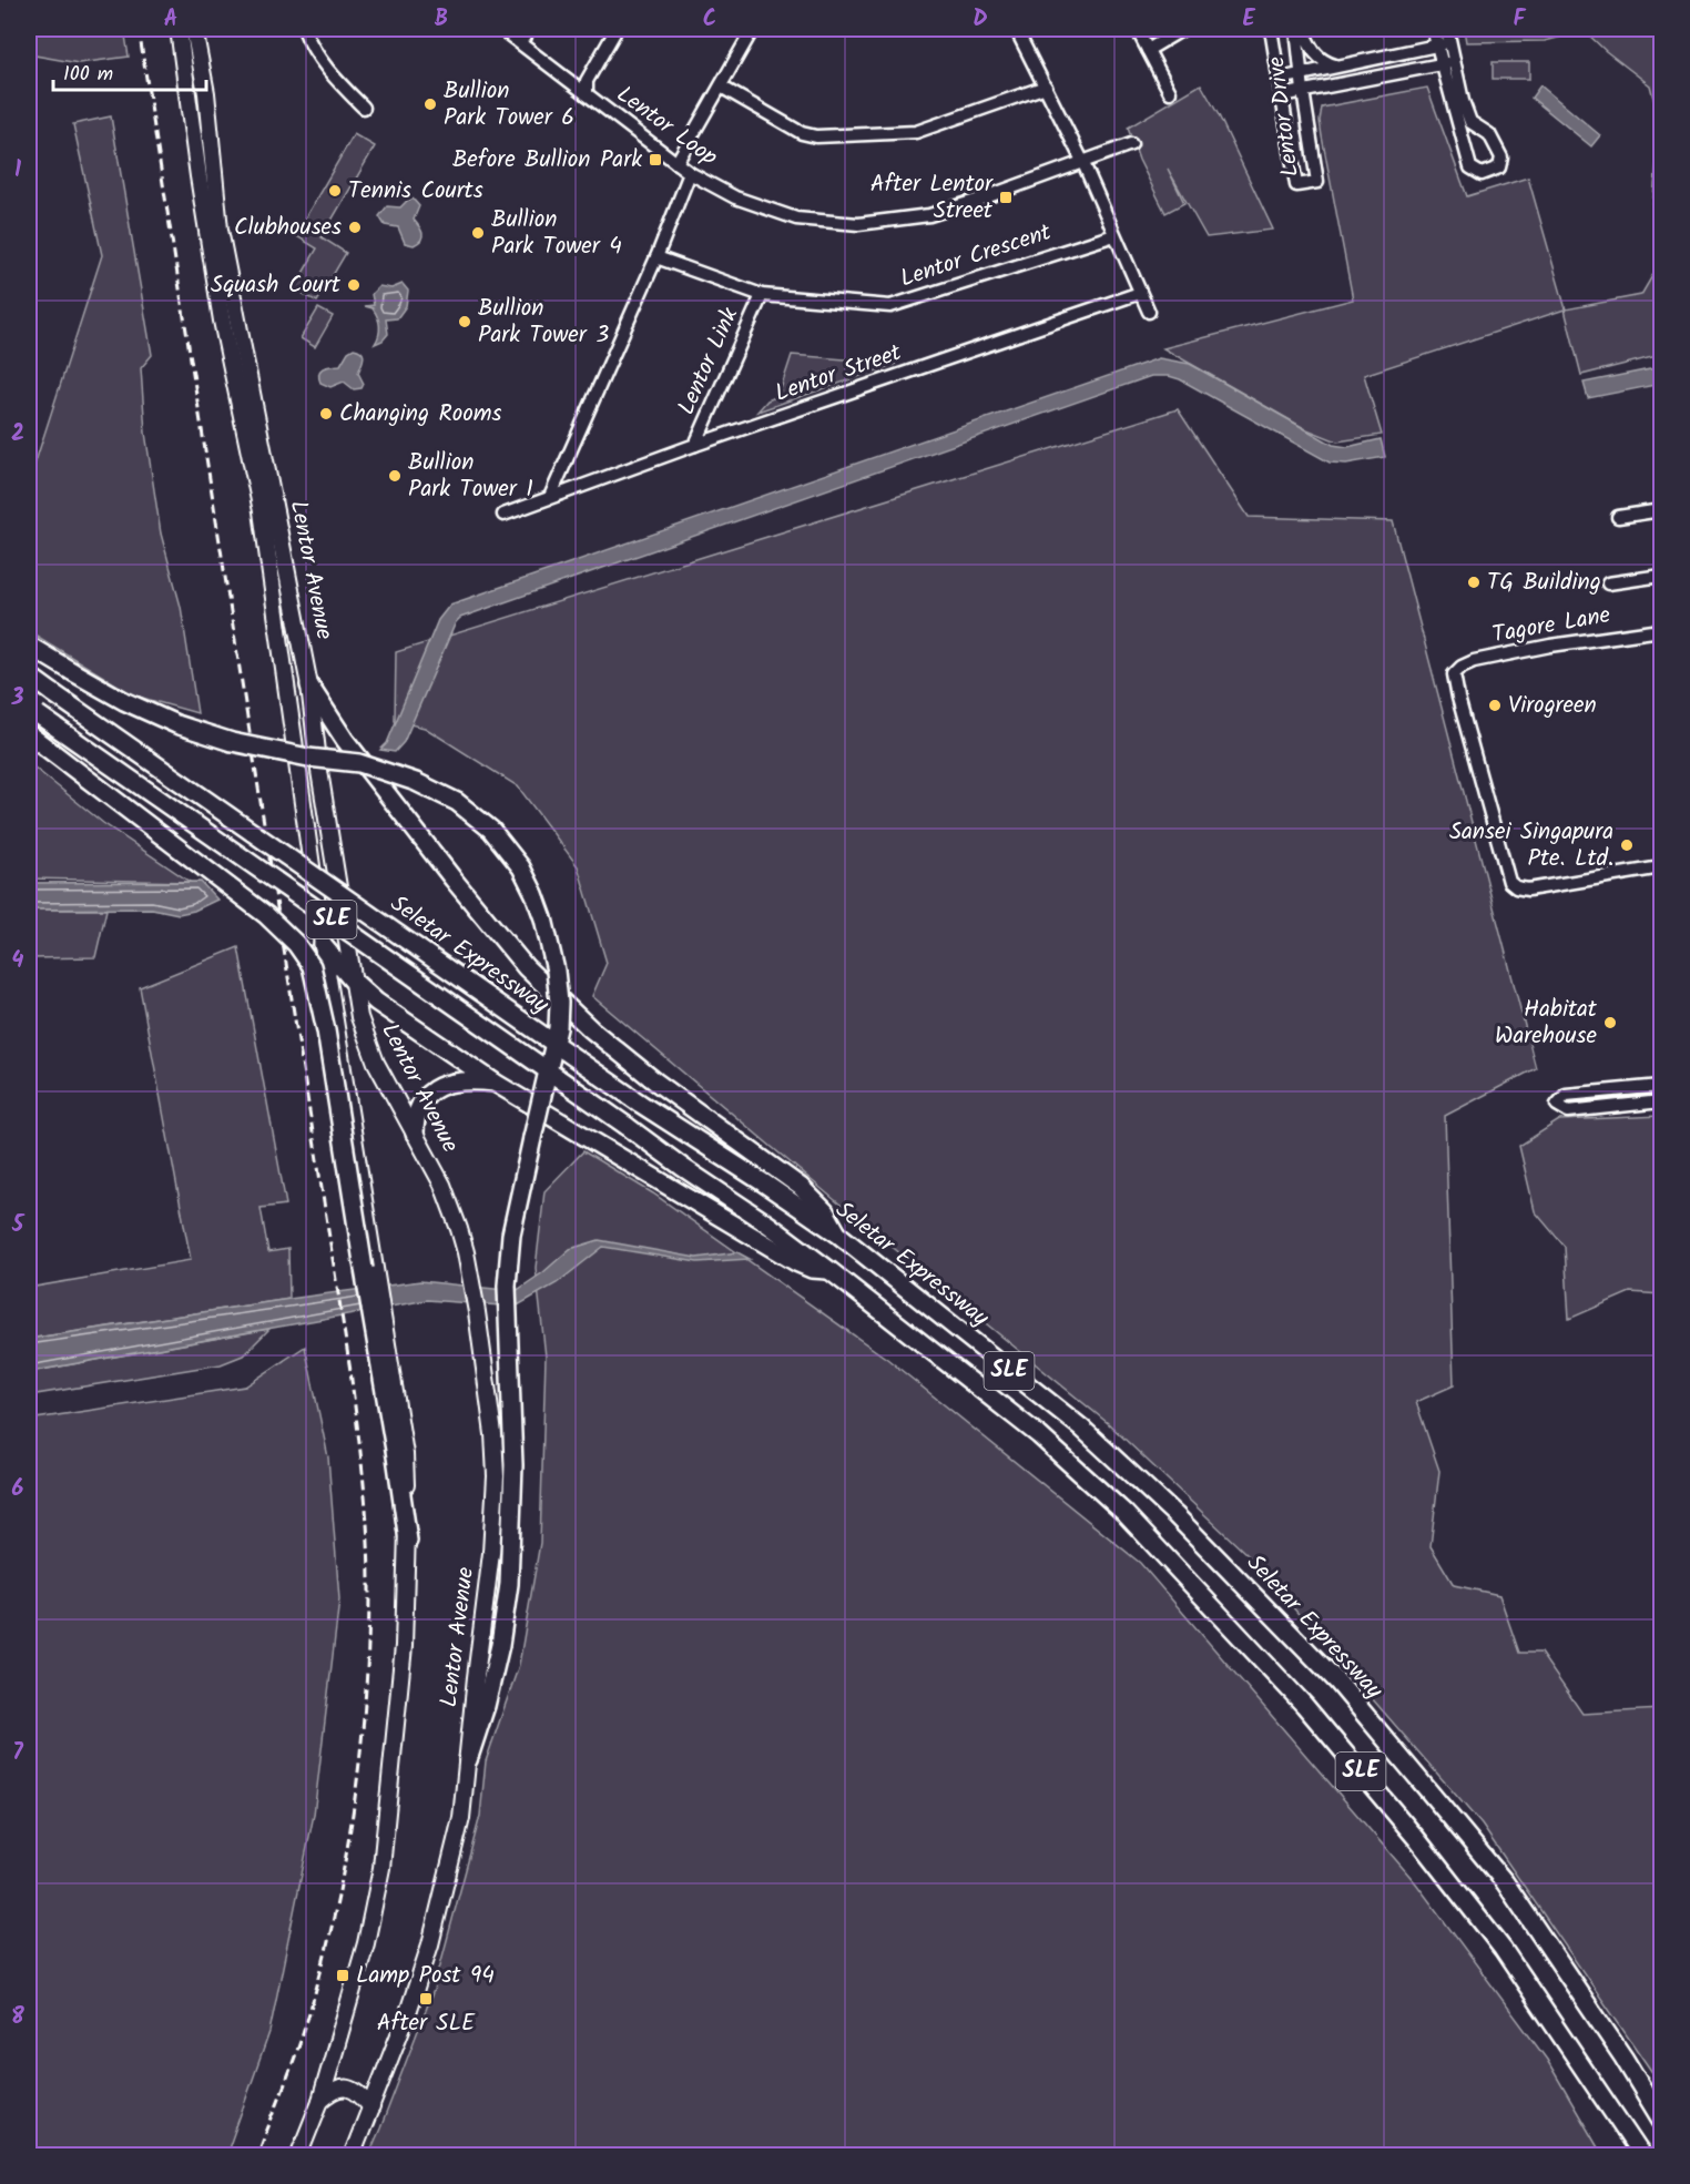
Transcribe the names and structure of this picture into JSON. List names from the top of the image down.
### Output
{
  "streets": {
    "highway": ["SLE", "Seletar Expressway"],
    "main road": ["Lentor Avenue"],
    "street": [
      "Lentor Drive",
      "Lentor Loop",
      "Lentor Crescent",
      "Lentor Link",
      "Lentor Street",
      "Tagore Lane"
    ]
  },
  "crossings": [
    ["Lentor Crescent", "Lentor Link"],
    ["Lentor Link", "Lentor Street"]
  ],
  "places": {
    "other": [
      "Bullion Park Tower 6",
      "Tennis Courts",
      "Clubhouses",
      "Bullion Park Tower 4",
      "Squash Court",
      "Bullion Park Tower 3",
      "Changing Rooms",
      "Bullion Park Tower 1",
      "TG Building",
      "Virogreen",
      "Sansei Singapura Pte. Ltd.",
      "Habitat Warehouse"
    ],
    "transit": [
      "Before Bullion Park",
      "After Lentor Street",
      "Lamp Post 94",
      "After SLE"
    ]
  },
  "scale_bar": "100 m",
  "grid": {
    "columns": [
      "A",
      "B",
      "C",
      "D",
      "E",
      "F"
    ],
    "rows": [
      "1",
      "2",
      "3",
      "4",
      "5",
      "6",
      "7",
      "8"
    ]
  }
}
